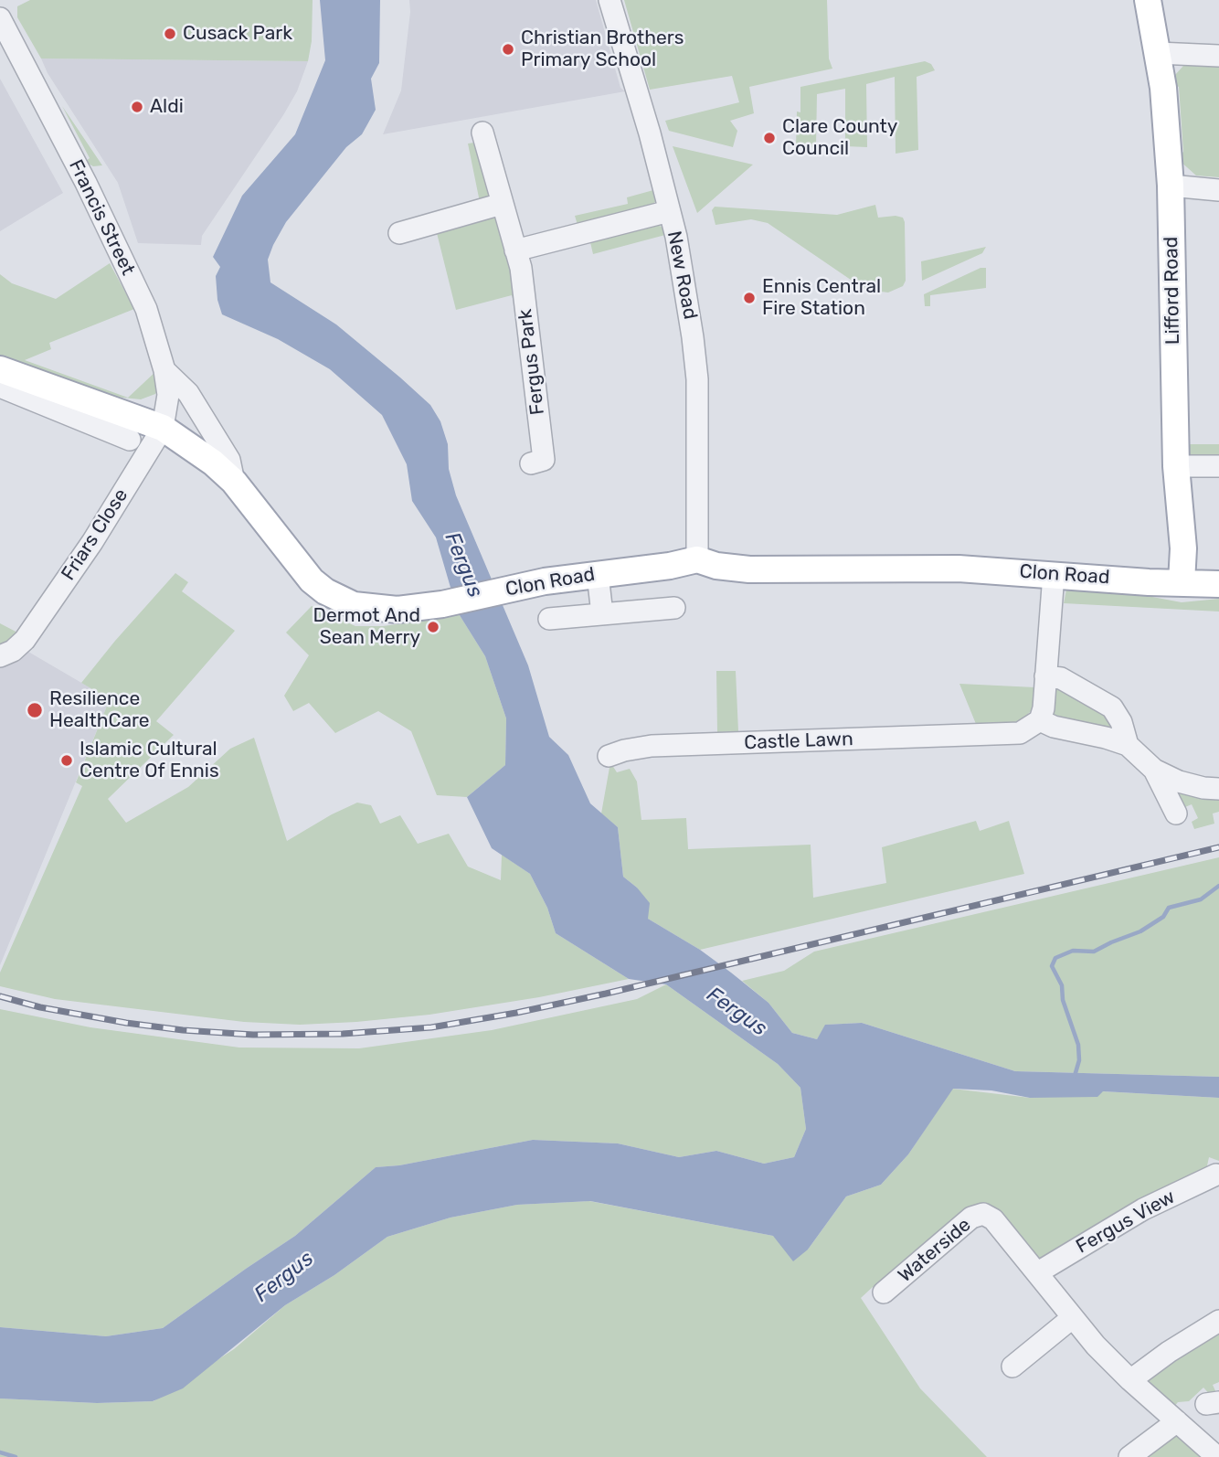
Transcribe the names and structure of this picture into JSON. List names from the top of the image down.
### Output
{
  "streets": {
    "main road": ["Lifford Road", "Clon Road"],
    "street": [
      "Francis Street",
      "New Road",
      "Fergus Park",
      "Friars Close",
      "Castle Lawn",
      "Fergus View",
      "Waterside"
    ]
  },
  "crossings": [
    ["Francis Street", "Friars Close"],
    ["Francis Street", "Clon Road"],
    ["New Road", "Clon Road"],
    ["Lifford Road", "Clon Road"],
    ["Friars Close", "Clon Road"],
    ["Fergus View", "Waterside"]
  ],
  "water": ["Fergus"],
  "places": [
    "Cusack Park",
    "Christian Brothers Primary School",
    "Aldi",
    "Clare County Council",
    "Ennis Central Fire Station",
    "Dermot And Sean Merry",
    "Resilience HealthCare",
    "Islamic Cultural Centre Of Ennis"
  ]
}
